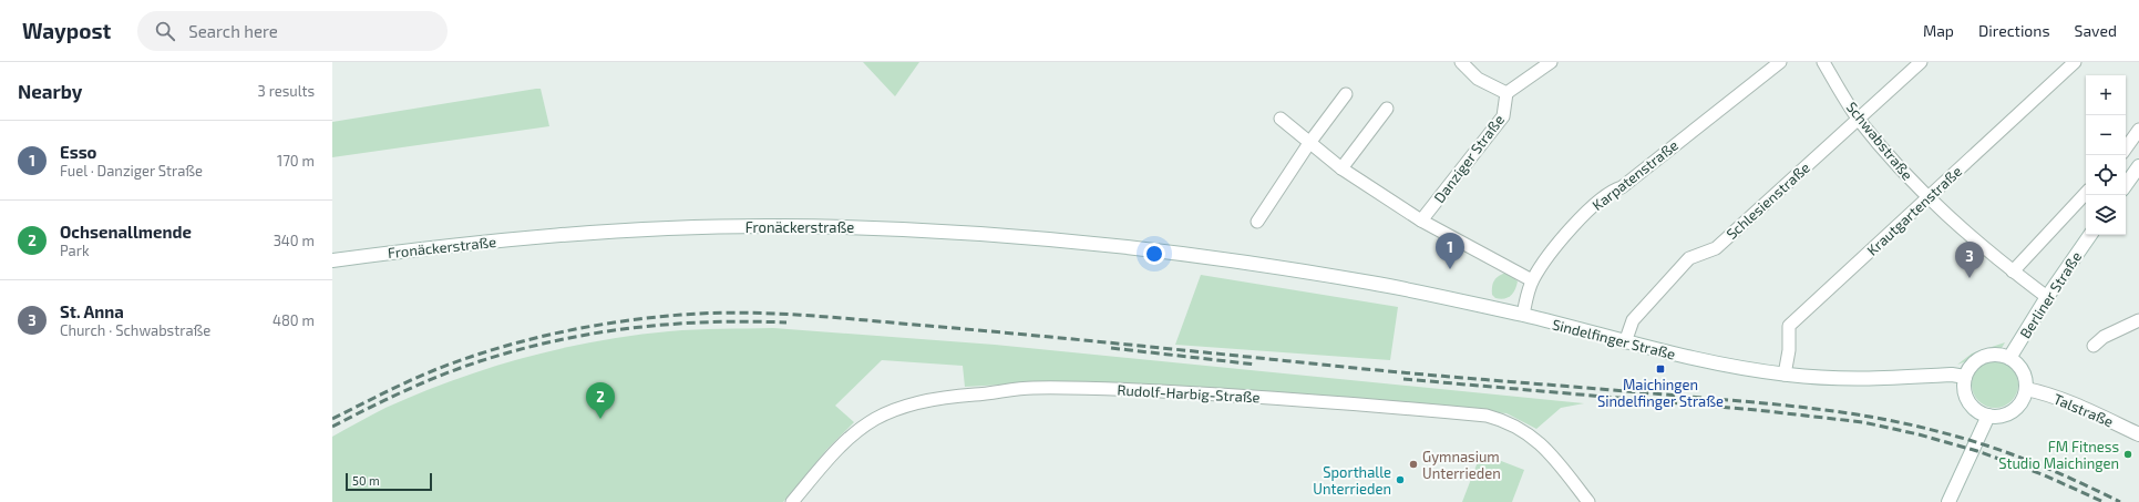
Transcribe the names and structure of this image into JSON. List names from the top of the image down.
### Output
{
  "streets": {
    "main road": [
      "Fronäckerstraße",
      "Berliner Straße",
      "Sindelfinger Straße",
      "Talstraße"
    ],
    "street": [
      "Schwabstraße",
      "Danziger Straße",
      "Karpatenstraße",
      "Schlesienstraße",
      "Krautgartenstraße",
      "Rudolf-Harbig-Straße"
    ]
  },
  "crossings": [
    ["Schwabstraße", "Schlesienstraße"],
    ["Schwabstraße", "Krautgartenstraße"],
    ["Schwabstraße", "Berliner Straße"],
    ["Karpatenstraße", "Sindelfinger Straße"],
    ["Schlesienstraße", "Sindelfinger Straße"],
    ["Krautgartenstraße", "Sindelfinger Straße"],
    ["Fronäckerstraße", "Sindelfinger Straße"],
    ["Berliner Straße", "Sindelfinger Straße"],
    ["Berliner Straße", "Talstraße"],
    ["Sindelfinger Straße", "Talstraße"]
  ],
  "places": {
    "transit": ["Maichingen Sindelfinger Straße"],
    "other": ["FM Fitness Studio Maichingen", "Gymnasium Unterrieden", "Sporthalle Unterrieden"]
  },
  "scale_bar": "50 m",
  "page": {
    "header": "Waypost",
    "search": "Search here",
    "nav": ["Map", "Directions", "Saved"],
    "heading": ["Nearby", "3 results"],
    "map_buttons": ["+", "−"],
    "list": [
      {
        "mark": "1",
        "name": "Esso",
        "note": "Fuel · Danziger Straße",
        "value": "170 m"
      },
      {
        "mark": "2",
        "name": "Ochsenallmende",
        "note": "Park",
        "value": "340 m"
      },
      {
        "mark": "3",
        "name": "St. Anna",
        "note": "Church · Schwabstraße",
        "value": "480 m"
      }
    ],
    "pins": ["1", "3", "2"],
    "scale": "50 m"
  }
}
